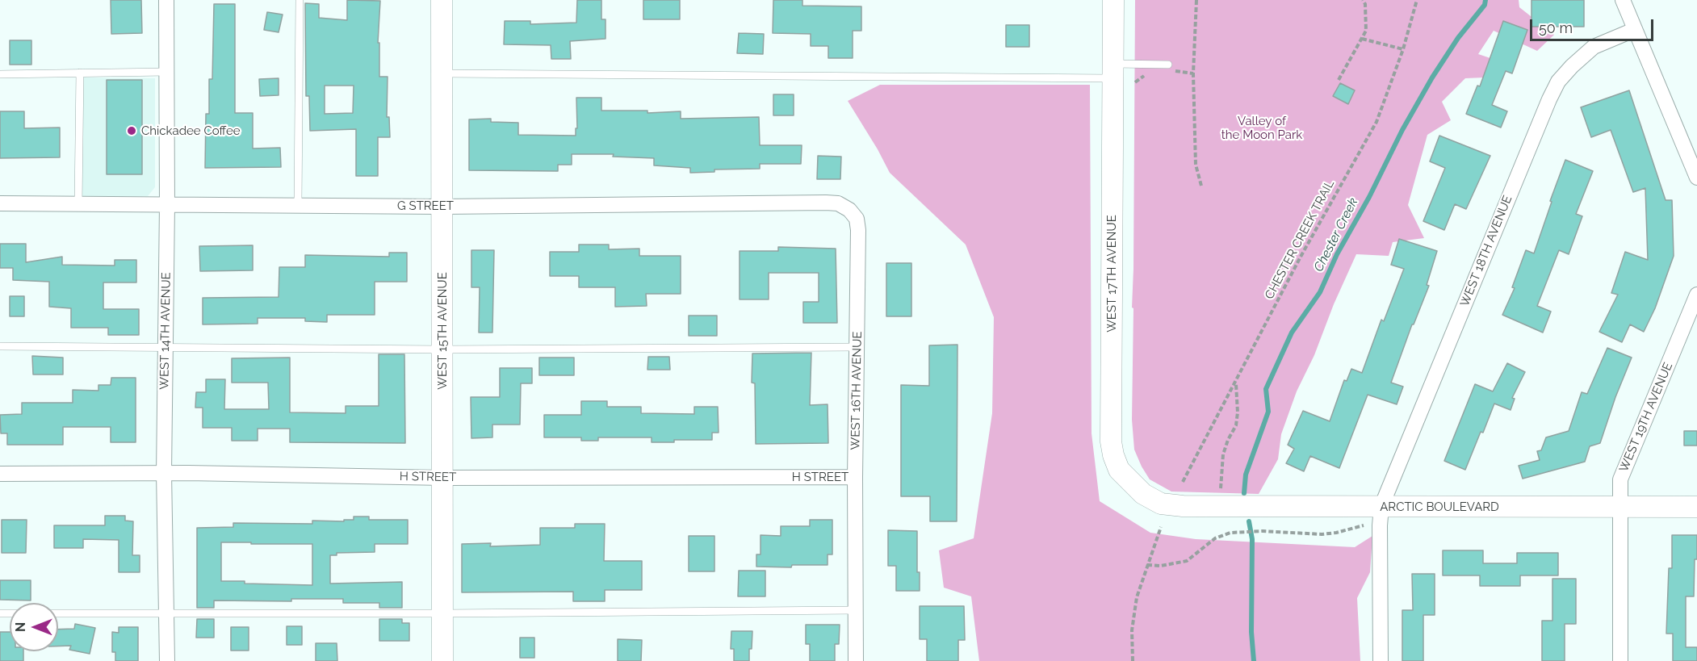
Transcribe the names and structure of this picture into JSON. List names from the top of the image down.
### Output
{
  "streets": {
    "main road": ["WEST 17TH AVENUE", "WEST 15TH AVENUE", "ARCTIC BOULEVARD"],
    "street": [
      "G STREET",
      "WEST 18TH AVENUE",
      "WEST 14TH AVENUE",
      "WEST 16TH AVENUE",
      "WEST 19TH AVENUE",
      "H STREET"
    ],
    "path": ["CHESTER CREEK TRAIL"]
  },
  "crossings": [
    ["G STREET", "WEST 14TH AVENUE"],
    ["G STREET", "WEST 15TH AVENUE"],
    ["G STREET", "WEST 16TH AVENUE"],
    ["WEST 18TH AVENUE", "ARCTIC BOULEVARD"],
    ["WEST 17TH AVENUE", "ARCTIC BOULEVARD"],
    ["WEST 14TH AVENUE", "H STREET"],
    ["WEST 15TH AVENUE", "H STREET"],
    ["WEST 16TH AVENUE", "H STREET"],
    ["WEST 19TH AVENUE", "ARCTIC BOULEVARD"]
  ],
  "water": ["Chester Creek"],
  "parks": ["Valley of the Moon Park"],
  "places": ["Chickadee Coffee"],
  "scale_bar": "50 m",
  "north": "left"
}
